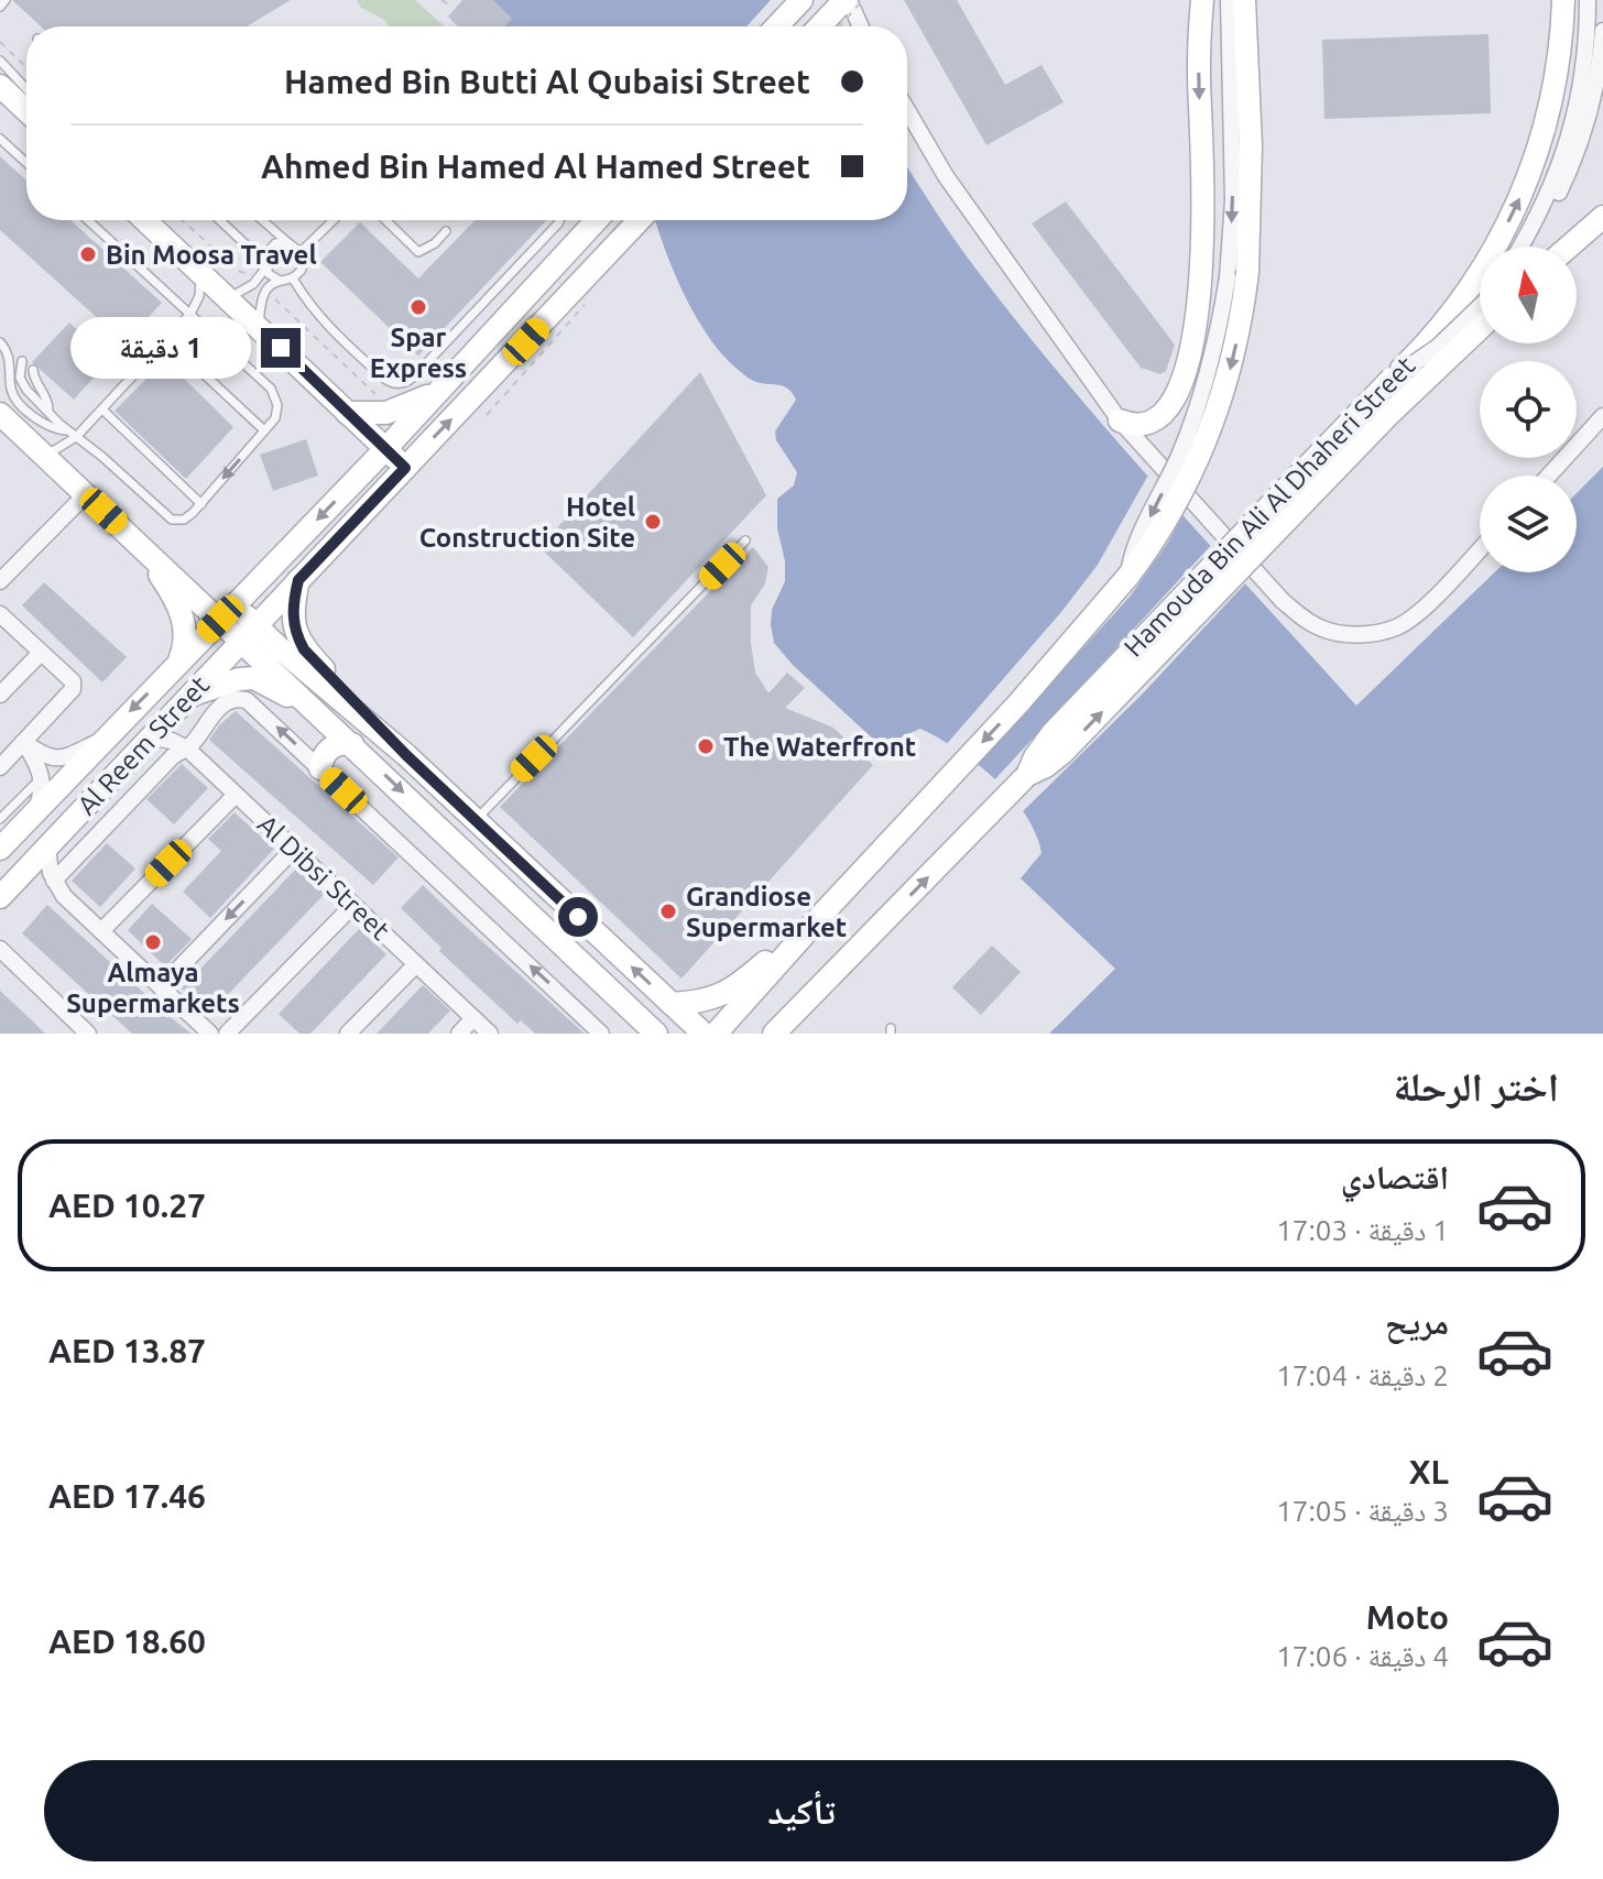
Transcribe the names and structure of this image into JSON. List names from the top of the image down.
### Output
{
  "streets": {
    "main road": ["Hamouda Bin Ali Al Dhaheri Street", "Al Reem Street"],
    "street": ["Al Dibsi Street"]
  },
  "crossings": [
    ["Al Reem Street", "Al Dibsi Street"]
  ],
  "places": [
    "Bin Moosa Travel",
    "Spar Express",
    "Hotel Construction Site",
    "The Waterfront",
    "Grandiose Supermarket",
    "Almaya Supermarkets"
  ],
  "north": "top",
  "page": {
    "banner": ["Hamed Bin Butti Al Qubaisi Street", "Ahmed Bin Hamed Al Hamed Street"],
    "bubble": "1 دقيقة",
    "heading": "اختر الرحلة",
    "list": [
      {
        "name": "اقتصادي",
        "note": "1 دقيقة · 17:03",
        "value": "AED 10.27"
      },
      {
        "name": "مريح",
        "note": "2 دقيقة · 17:04",
        "value": "AED 13.87"
      },
      {
        "name": "XL",
        "note": "3 دقيقة · 17:05",
        "value": "AED 17.46"
      },
      {
        "name": "Moto",
        "note": "4 دقيقة · 17:06",
        "value": "AED 18.60"
      }
    ],
    "buttons": "تأكيد"
  }
}
